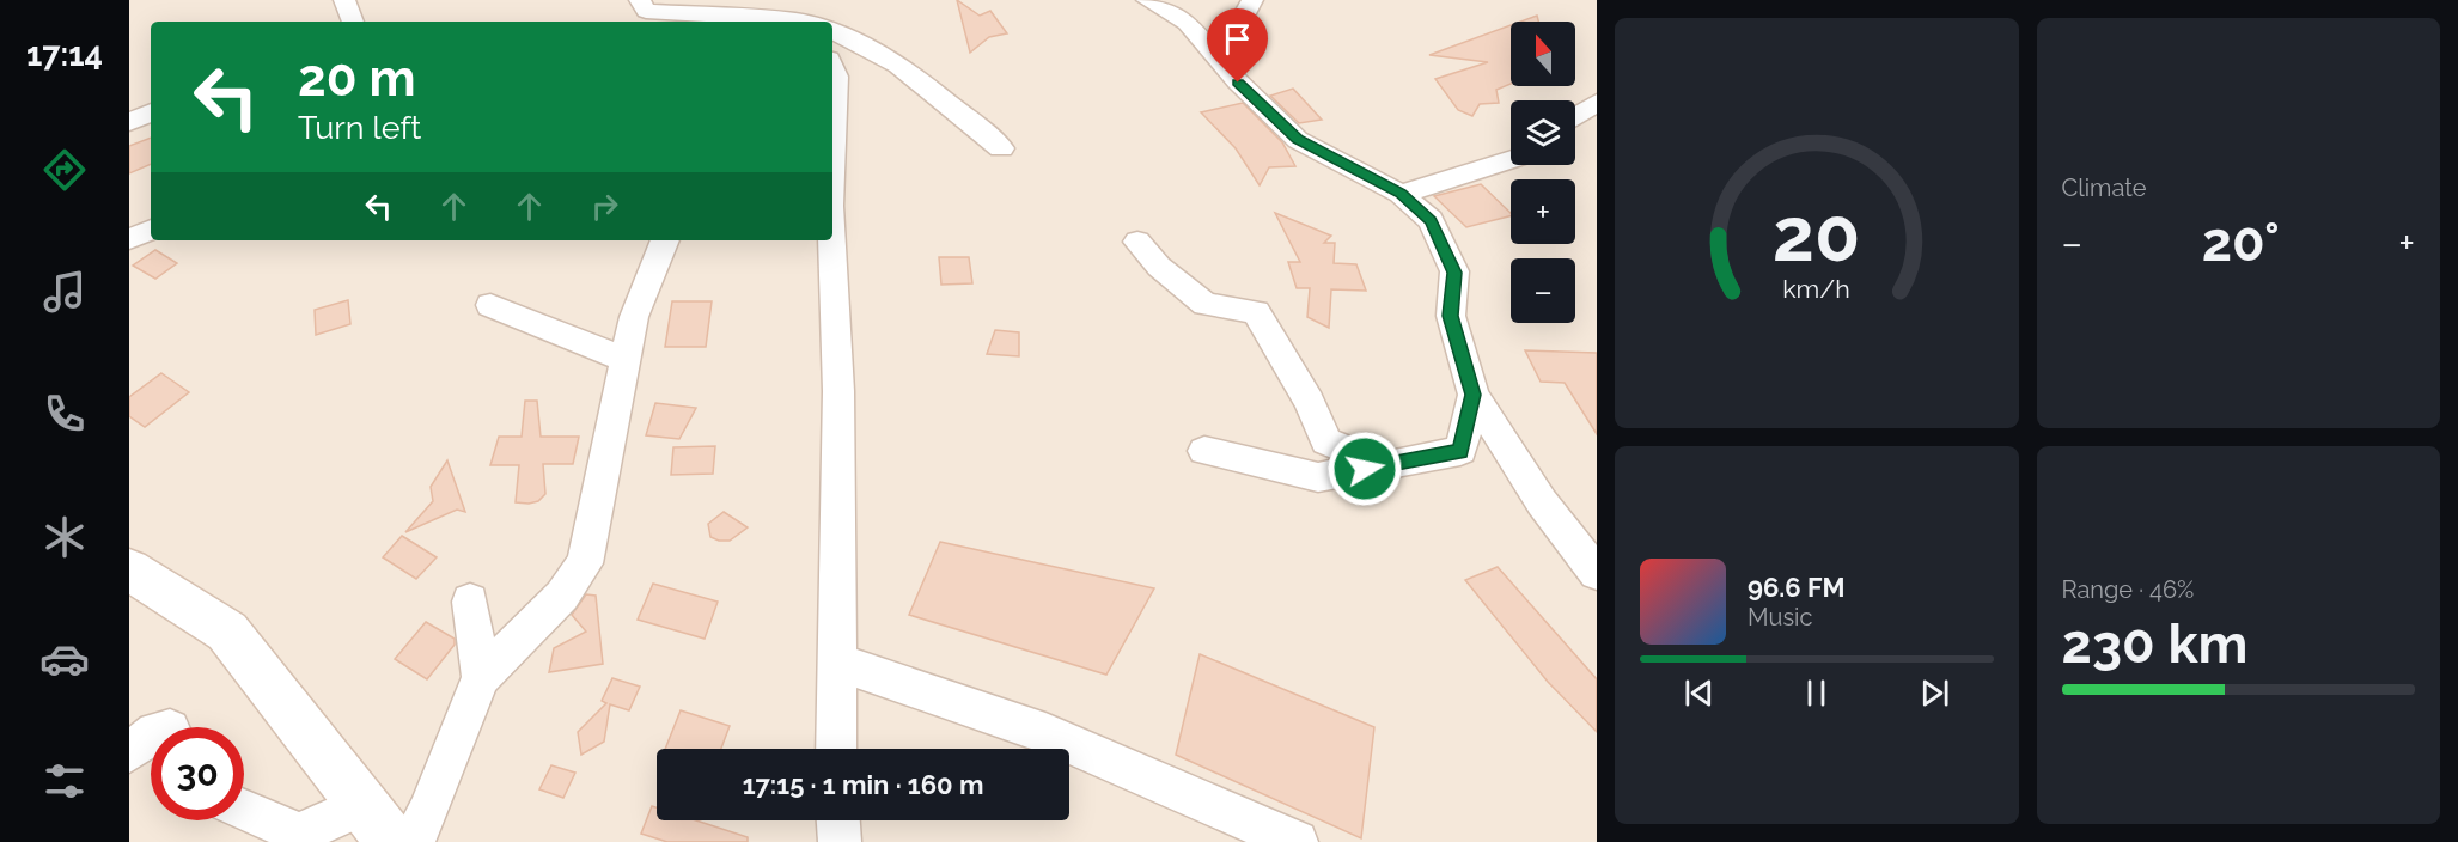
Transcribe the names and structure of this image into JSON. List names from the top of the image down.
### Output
{
  "north": "top",
  "page": {
    "tabs": "17:14",
    "tile": [
      "Climate",
      ["Range · 46%", "230 km"]
    ],
    "map_buttons": ["+", "−"],
    "turn": ["20 m", "Turn left"],
    "heat": ["−", "20°", "+"],
    "song": ["96.6 FM", "Music"],
    "limit": "30",
    "trip": "17:15 · 1 min · 160 m",
    "gauge": ["20", "km/h"]
  }
}
